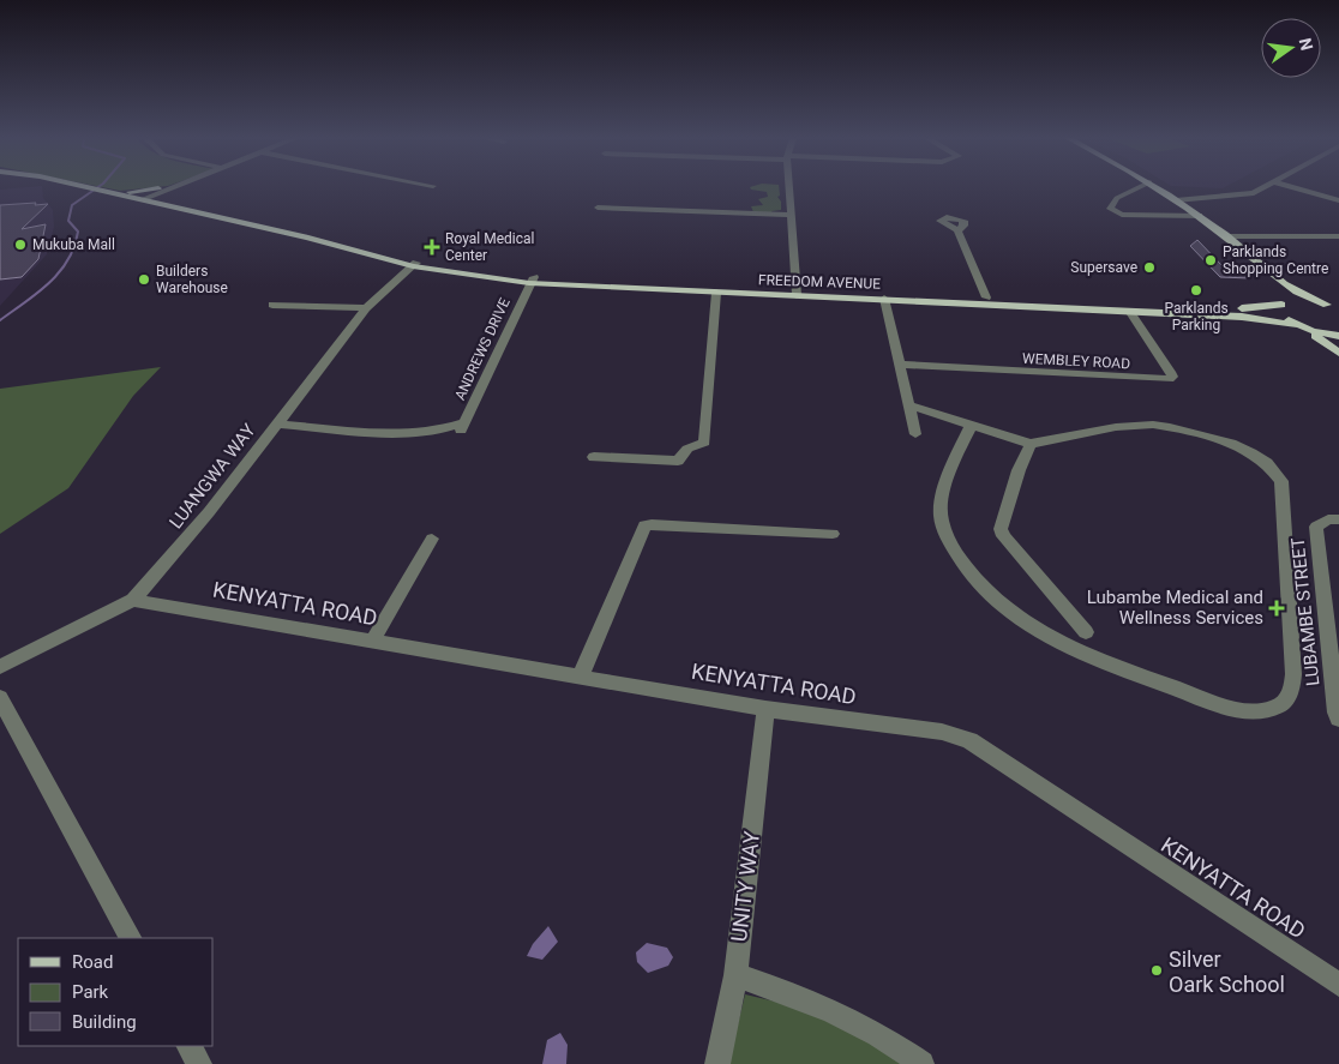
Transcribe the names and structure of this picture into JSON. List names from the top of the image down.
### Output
{
  "streets": {
    "main road": ["FREEDOM AVENUE"],
    "street": [
      "ANDREWS DRIVE",
      "WEMBLEY ROAD",
      "LUANGWA WAY",
      "KENYATTA ROAD",
      "LUBAMBE STREET",
      "UNITY WAY"
    ]
  },
  "crossings": [
    ["FREEDOM AVENUE", "ANDREWS DRIVE"],
    ["FREEDOM AVENUE", "WEMBLEY ROAD"],
    ["FREEDOM AVENUE", "LUANGWA WAY"],
    ["ANDREWS DRIVE", "LUANGWA WAY"],
    ["LUANGWA WAY", "KENYATTA ROAD"],
    ["KENYATTA ROAD", "UNITY WAY"]
  ],
  "places": {
    "other": [
      "Mukuba Mall",
      "Parklands Shopping Centre",
      "Supersave",
      "Builders Warehouse",
      "Parklands Parking",
      "Silver Oark School"
    ],
    "health": ["Royal Medical Center", "Lubambe Medical and Wellness Services"]
  },
  "legend": ["Road", "Park", "Building"],
  "north": "right"
}
